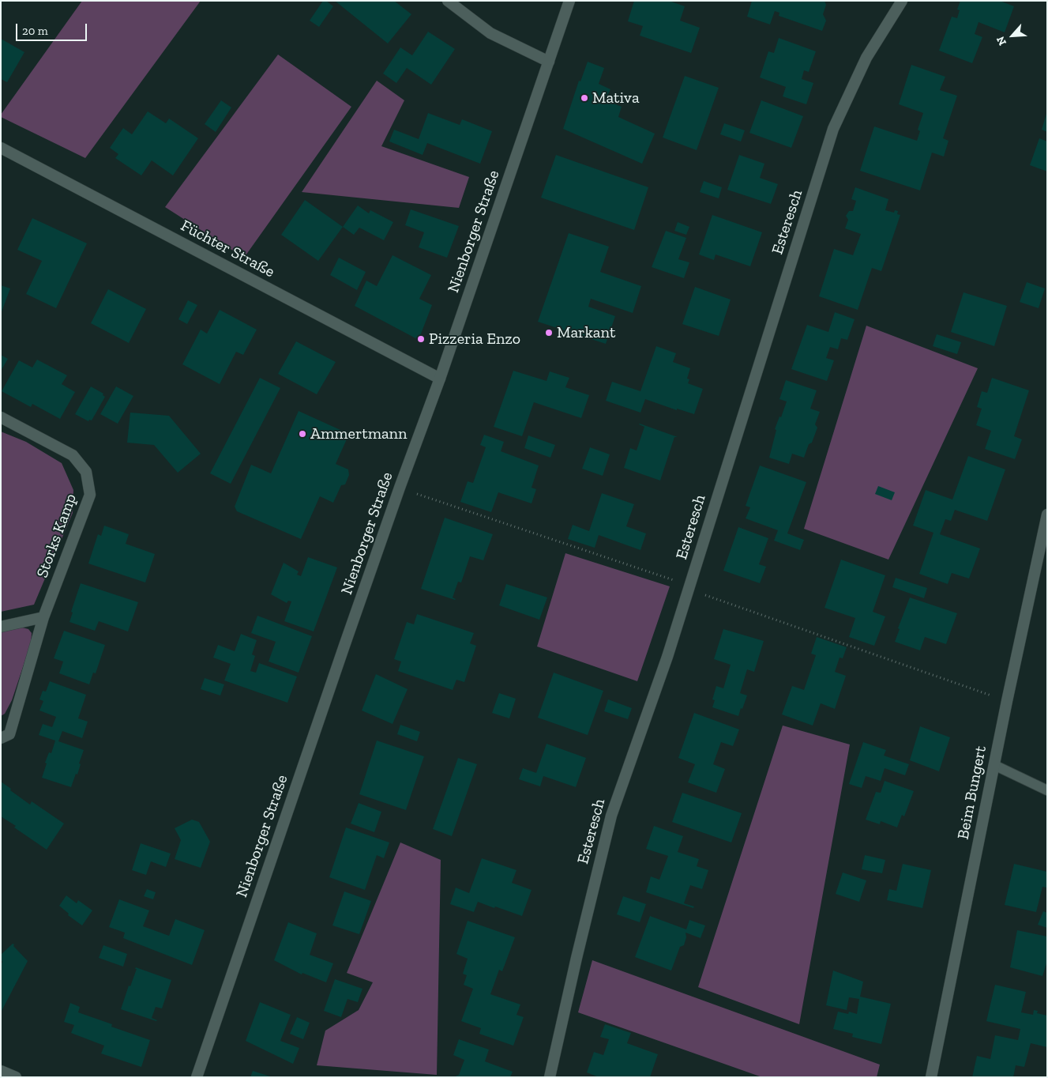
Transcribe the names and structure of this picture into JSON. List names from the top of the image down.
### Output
{
  "streets": {
    "street": [
      "Esteresch",
      "Nienborger Straße",
      "Füchter Straße",
      "Storks Kamp",
      "Beim Bungert"
    ]
  },
  "crossings": [
    ["Nienborger Straße", "Füchter Straße"]
  ],
  "places": [
    "Mativa",
    "Markant",
    "Pizzeria Enzo",
    "Ammertmann"
  ],
  "scale_bar": "20 m",
  "north": "bottom left"
}
